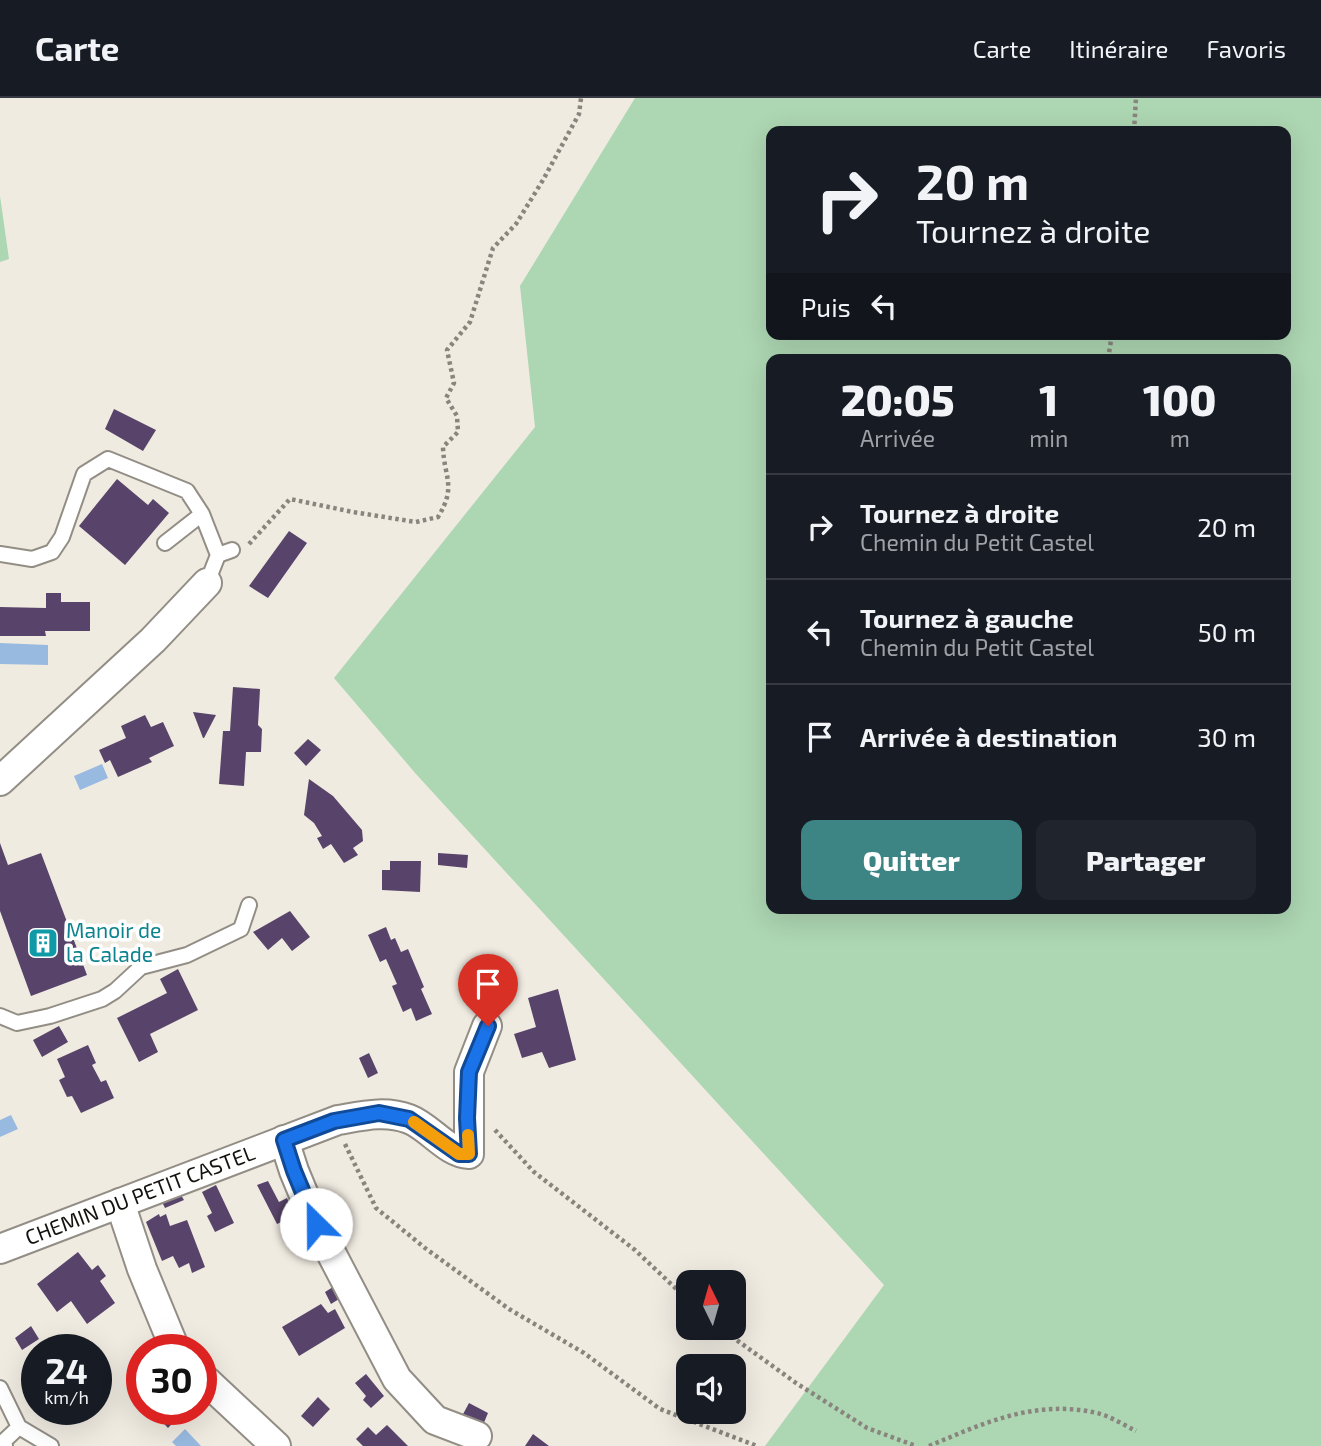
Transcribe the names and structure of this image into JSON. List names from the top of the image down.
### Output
{
  "streets": {
    "street": ["CHEMIN DU PETIT CASTEL"]
  },
  "places": {
    "building": ["Manoir de la Calade"]
  },
  "north": "top",
  "page": {
    "header": "Carte",
    "nav": ["Carte", "Itinéraire", "Favoris"],
    "turn": ["20 m", "Tournez à droite"],
    "then": "Puis",
    "eta": [
      "20:05",
      "Arrivée",
      "1",
      "min",
      "100",
      "m"
    ],
    "list": [
      {
        "name": "Tournez à droite",
        "note": "Chemin du Petit Castel",
        "value": "20 m"
      },
      {
        "name": "Tournez à gauche",
        "note": "Chemin du Petit Castel",
        "value": "50 m"
      },
      {
        "name": "Arrivée à destination",
        "value": "30 m"
      }
    ],
    "buttons": ["Quitter", "Partager"],
    "speed": "24 km/h",
    "limit": "30"
  }
}
